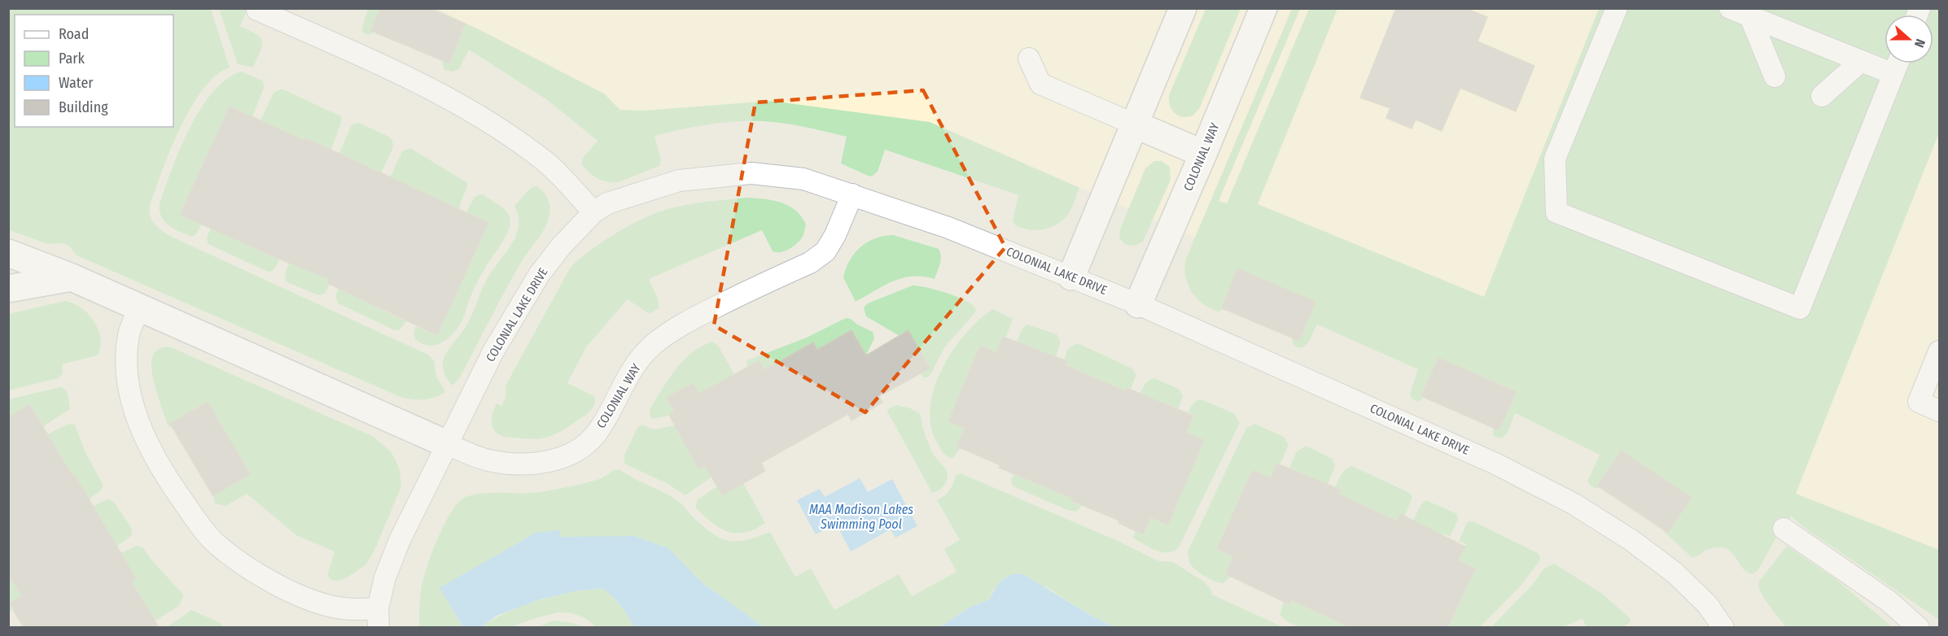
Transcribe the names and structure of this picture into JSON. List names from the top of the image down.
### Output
{
  "streets": {
    "street": ["COLONIAL WAY"],
    "lane": ["COLONIAL LAKE DRIVE"]
  },
  "crossings": [
    ["COLONIAL WAY", "COLONIAL LAKE DRIVE"]
  ],
  "water": ["MAA Madison Lakes Swimming Pool"],
  "legend": [
    "Road",
    "Park",
    "Water",
    "Building"
  ],
  "north": "right"
}
